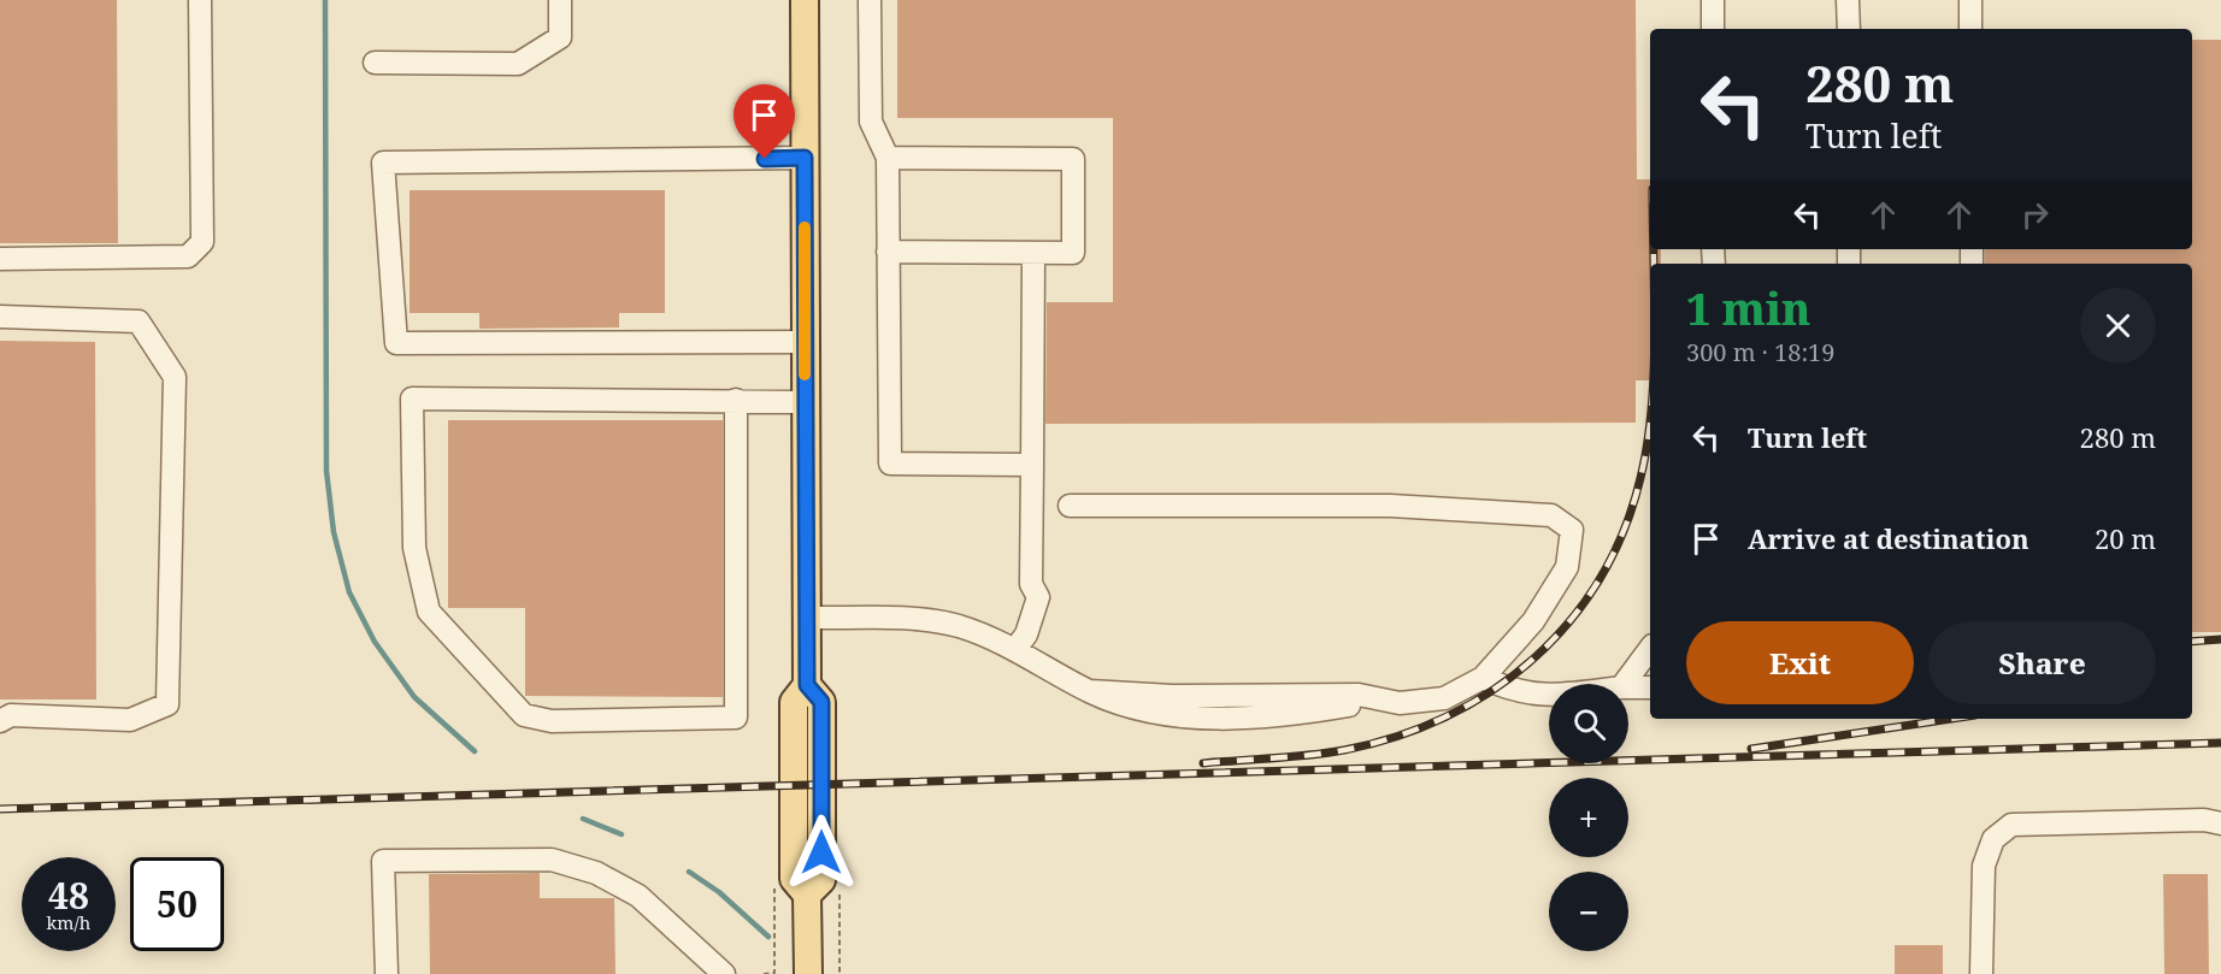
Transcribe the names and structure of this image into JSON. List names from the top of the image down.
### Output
{
  "page": {
    "turn": ["280 m", "Turn left"],
    "heading": ["1 min", "300 m · 18:19"],
    "list": [
      {
        "name": "Turn left",
        "value": "280 m"
      },
      {
        "name": "Arrive at destination",
        "value": "20 m"
      }
    ],
    "buttons": ["Exit", "Share"],
    "map_buttons": ["+", "−"],
    "speed": "48 km/h",
    "limit": "50"
  }
}
